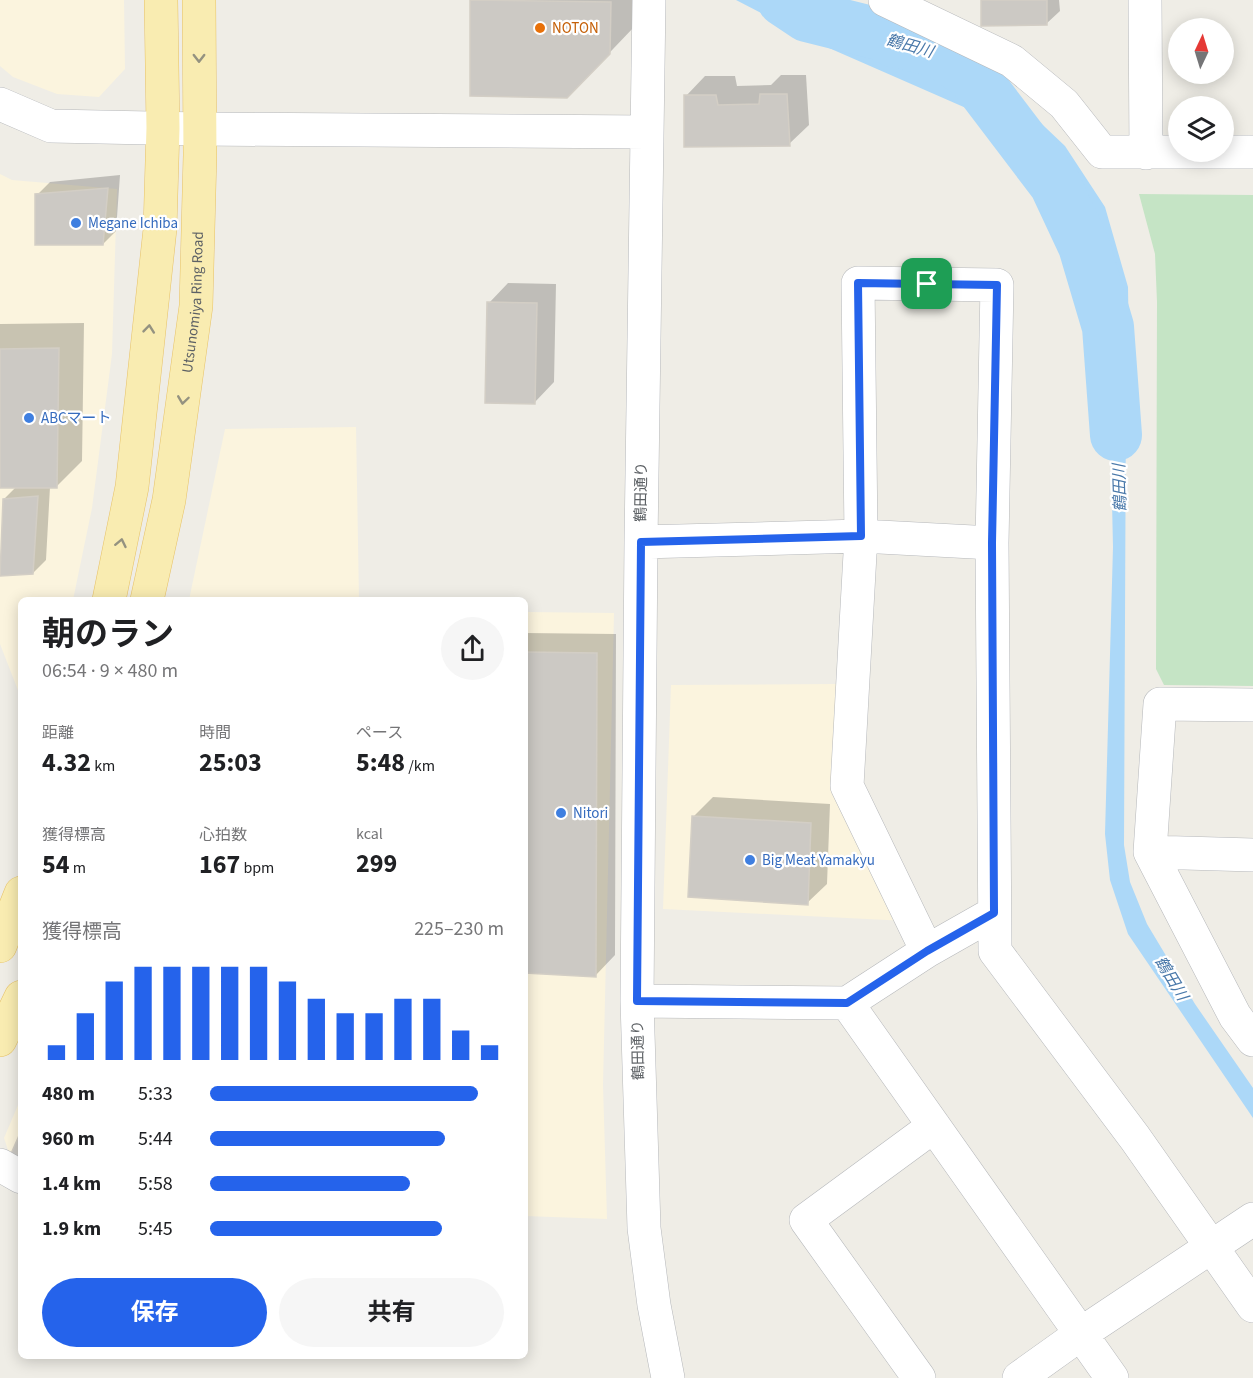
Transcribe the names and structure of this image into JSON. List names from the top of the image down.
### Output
{
  "streets": {
    "main road": ["Utsunomiya Ring Road"],
    "street": ["鶴田通り"]
  },
  "water": ["鶴田川"],
  "places": [
    "NOTON",
    "Megane Ichiba",
    "ABCマート",
    "Nitori",
    "Big Meat Yamakyu"
  ],
  "north": "top",
  "page": {
    "heading": ["朝のラン", "06:54 · 9 × 480 m"],
    "stats": [
      ["距離", "4.32 km"],
      ["時間", "25:03"],
      ["ペース", "5:48 /km"],
      ["獲得標高", "54 m"],
      ["心拍数", "167 bpm"],
      ["kcal", "299"]
    ],
    "chart": ["獲得標高", "225–230 m"],
    "list": [
      {
        "name": "480 m",
        "note": "5:33"
      },
      {
        "name": "960 m",
        "note": "5:44"
      },
      {
        "name": "1.4 km",
        "note": "5:58"
      },
      {
        "name": "1.9 km",
        "note": "5:45"
      }
    ],
    "buttons": ["保存", "共有"]
  }
}
